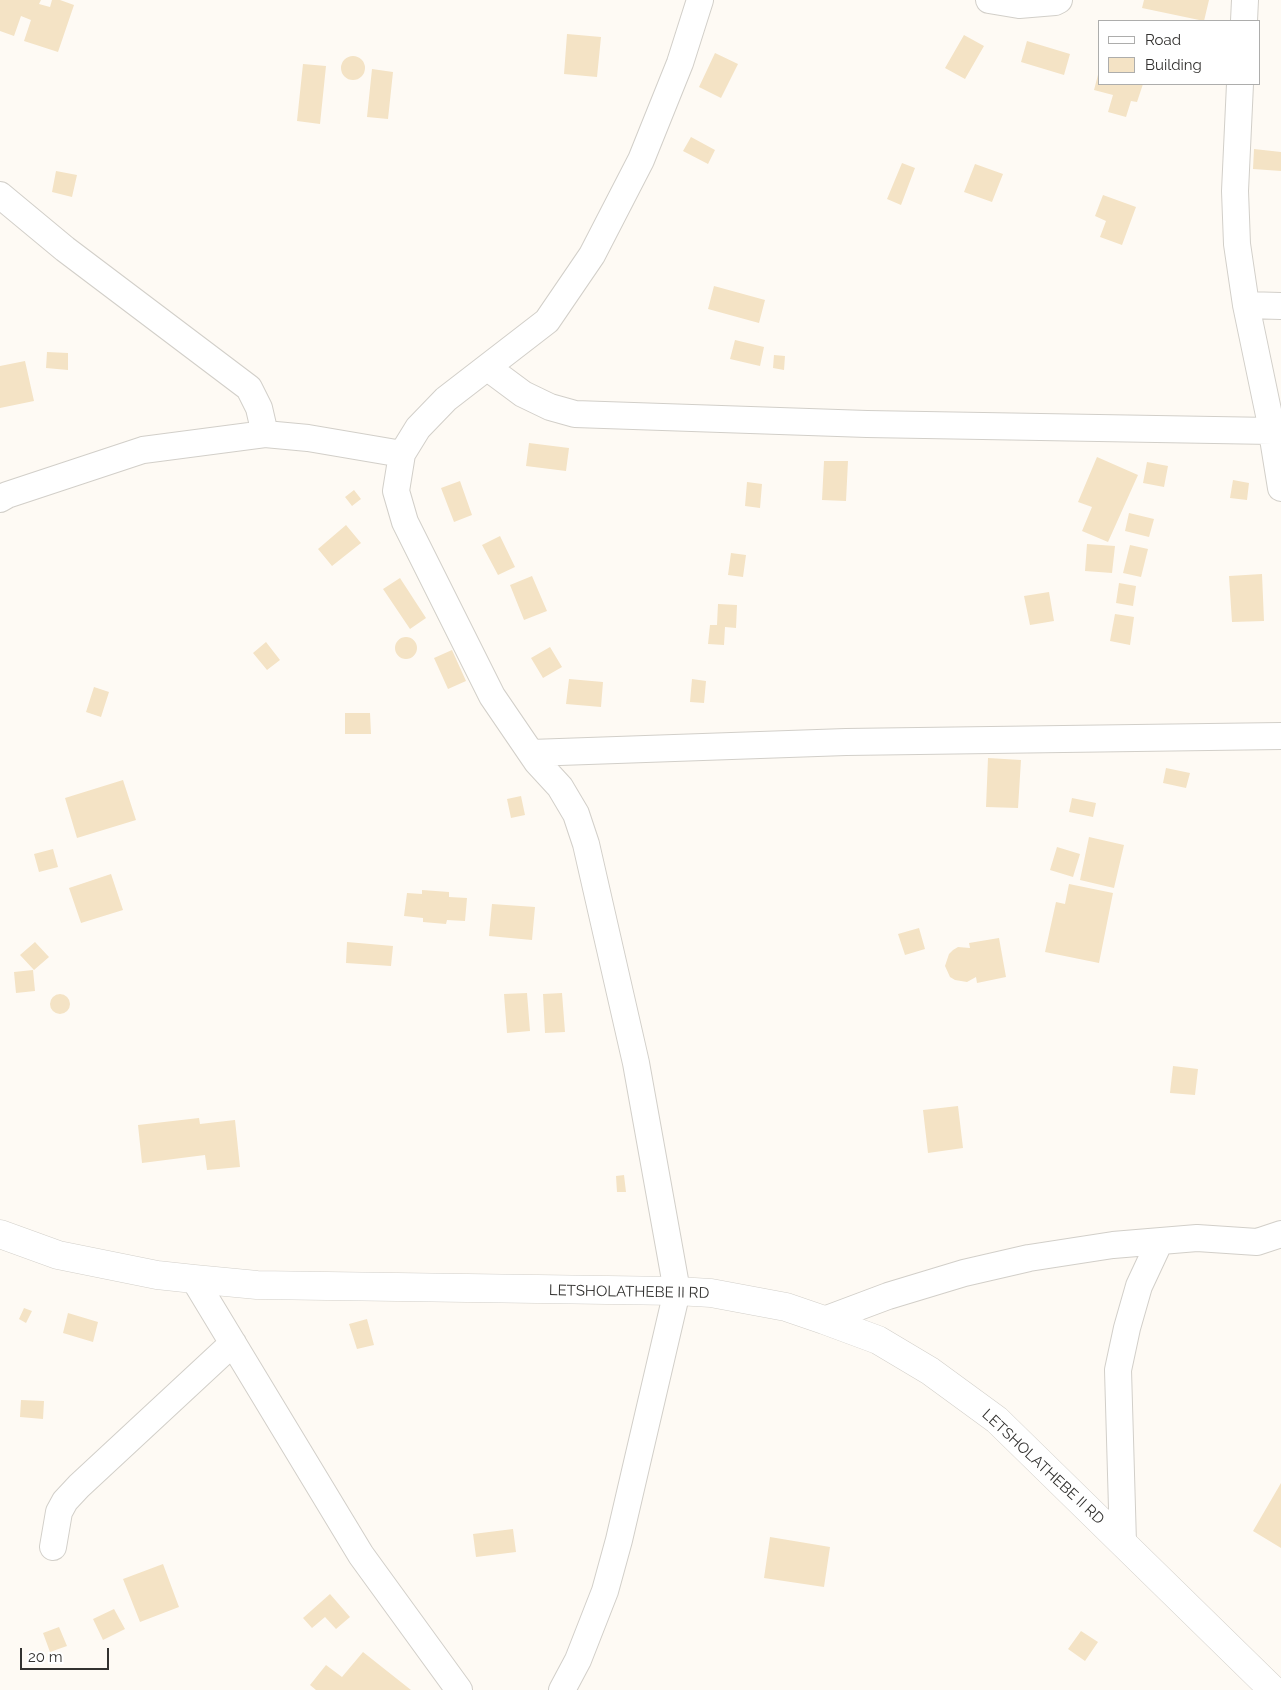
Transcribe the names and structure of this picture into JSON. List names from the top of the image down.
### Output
{
  "streets": {
    "street": ["LETSHOLATHEBE II RD"]
  },
  "legend": ["Road", "Building"],
  "scale_bar": "20 m"
}
